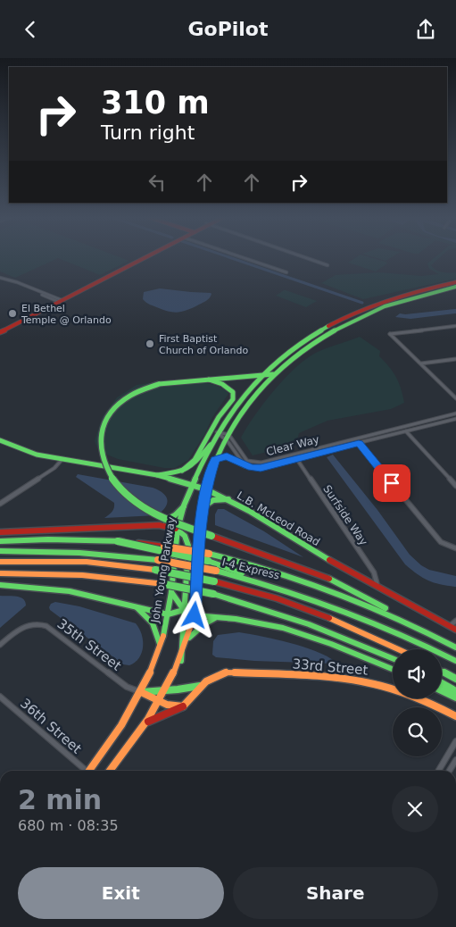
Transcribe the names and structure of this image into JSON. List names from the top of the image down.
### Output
{
  "streets": {
    "main road": [
      "L.B. McLeod Road",
      "I-4 Express",
      "John Young Parkway",
      "33rd Street"
    ],
    "street": [
      "Clear Way",
      "Surfside Way",
      "35th Street",
      "36th Street"
    ]
  },
  "crossings": [
    ["Clear Way", "Surfside Way"],
    ["Clear Way", "John Young Parkway"],
    ["Surfside Way", "L.B. McLeod Road"],
    ["L.B. McLeod Road", "John Young Parkway"],
    ["John Young Parkway", "35th Street"],
    ["John Young Parkway", "33rd Street"],
    ["35th Street", "33rd Street"]
  ],
  "places": ["El Bethel Temple @ Orlando", "First Baptist Church of Orlando"],
  "page": {
    "header": "GoPilot",
    "turn": ["310 m", "Turn right"],
    "heading": ["2 min", "680 m · 08:35"],
    "buttons": ["Exit", "Share"]
  }
}
